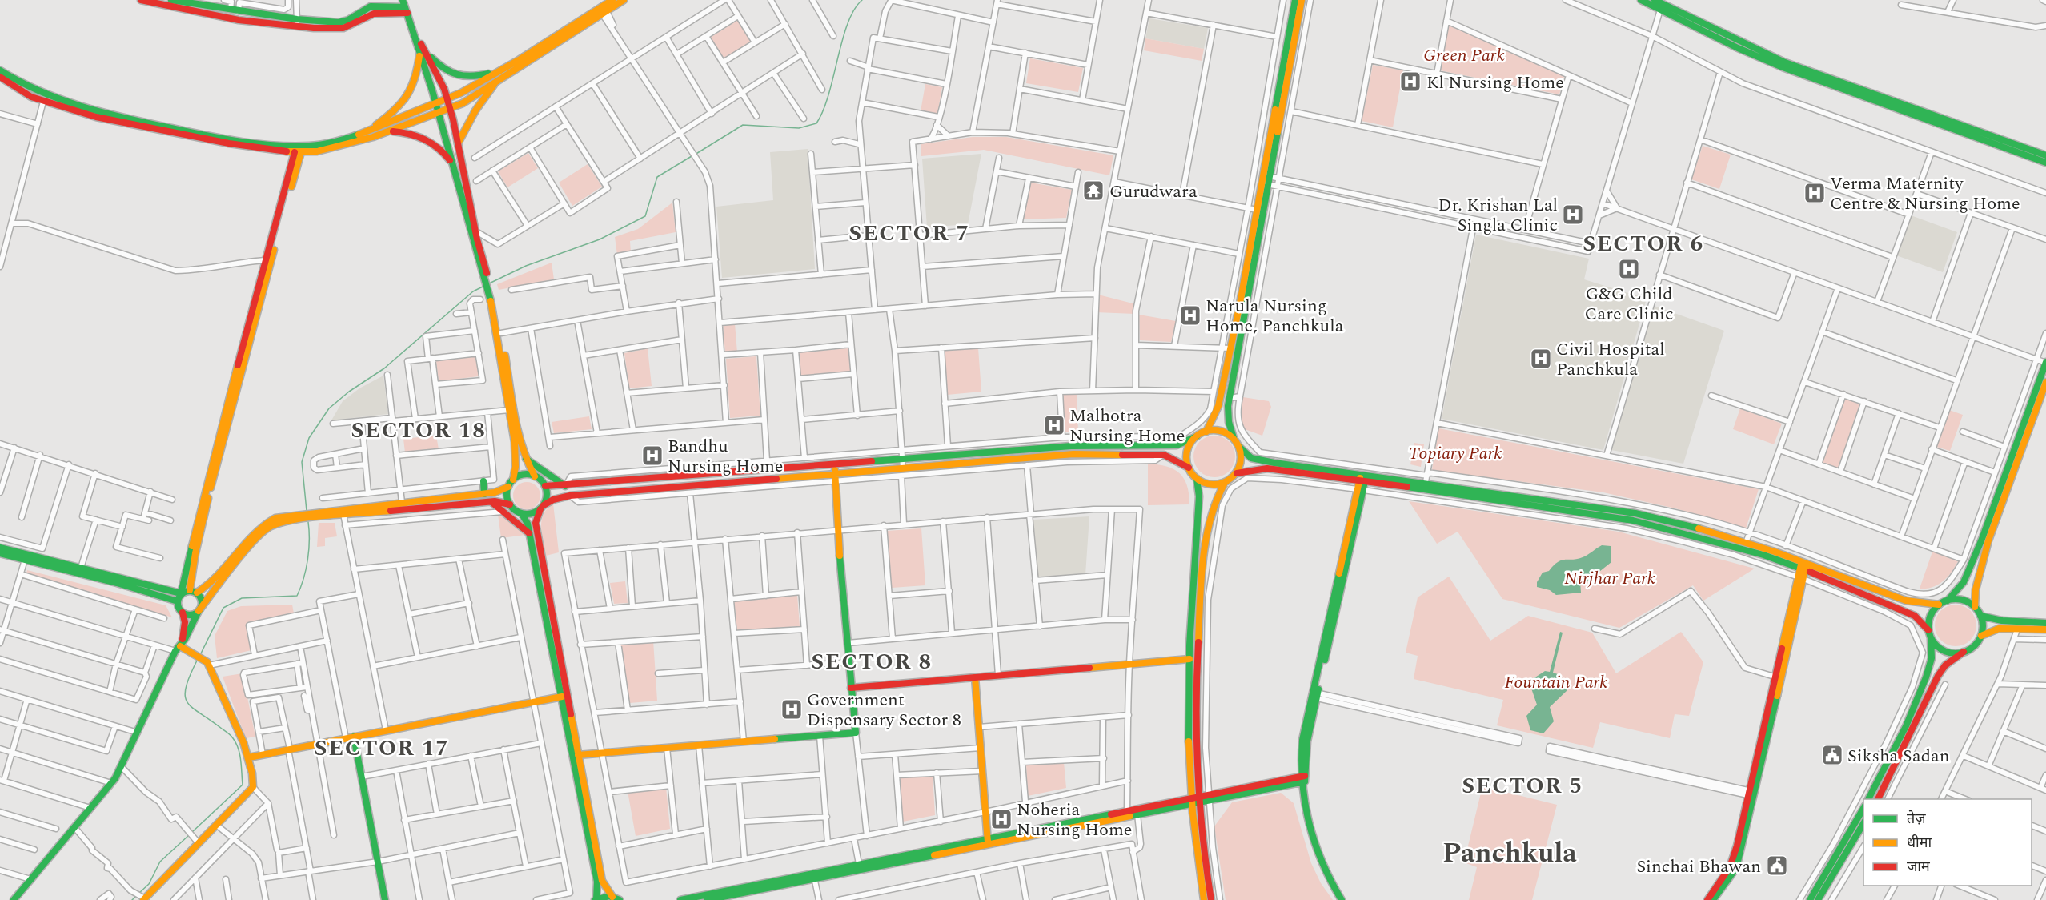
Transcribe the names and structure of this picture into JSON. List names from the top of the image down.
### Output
{
  "districts": [
    "SECTOR 7",
    "SECTOR 6",
    "SECTOR 18",
    "SECTOR 8",
    "SECTOR 17",
    "SECTOR 5",
    "Panchkula"
  ],
  "parks": [
    "Green Park",
    "Topiary Park",
    "Nirjhar Park",
    "Fountain Park"
  ],
  "places": {
    "hospital": [
      "Kl Nursing Home",
      "Verma Maternity Centre & Nursing Home",
      "Dr. Krishan Lal Singla Clinic",
      "G&G Child Care Clinic",
      "Narula Nursing Home, Panchkula",
      "Civil Hospital Panchkula",
      "Malhotra Nursing Home",
      "Bandhu Nursing Home",
      "Government Dispensary Sector 8",
      "Noheria Nursing Home"
    ],
    "temple": ["Gurudwara"],
    "public building": ["Siksha Sadan", "Sinchai Bhawan"]
  },
  "legend": ["तेज़", "धीमा", "जाम"]
}
